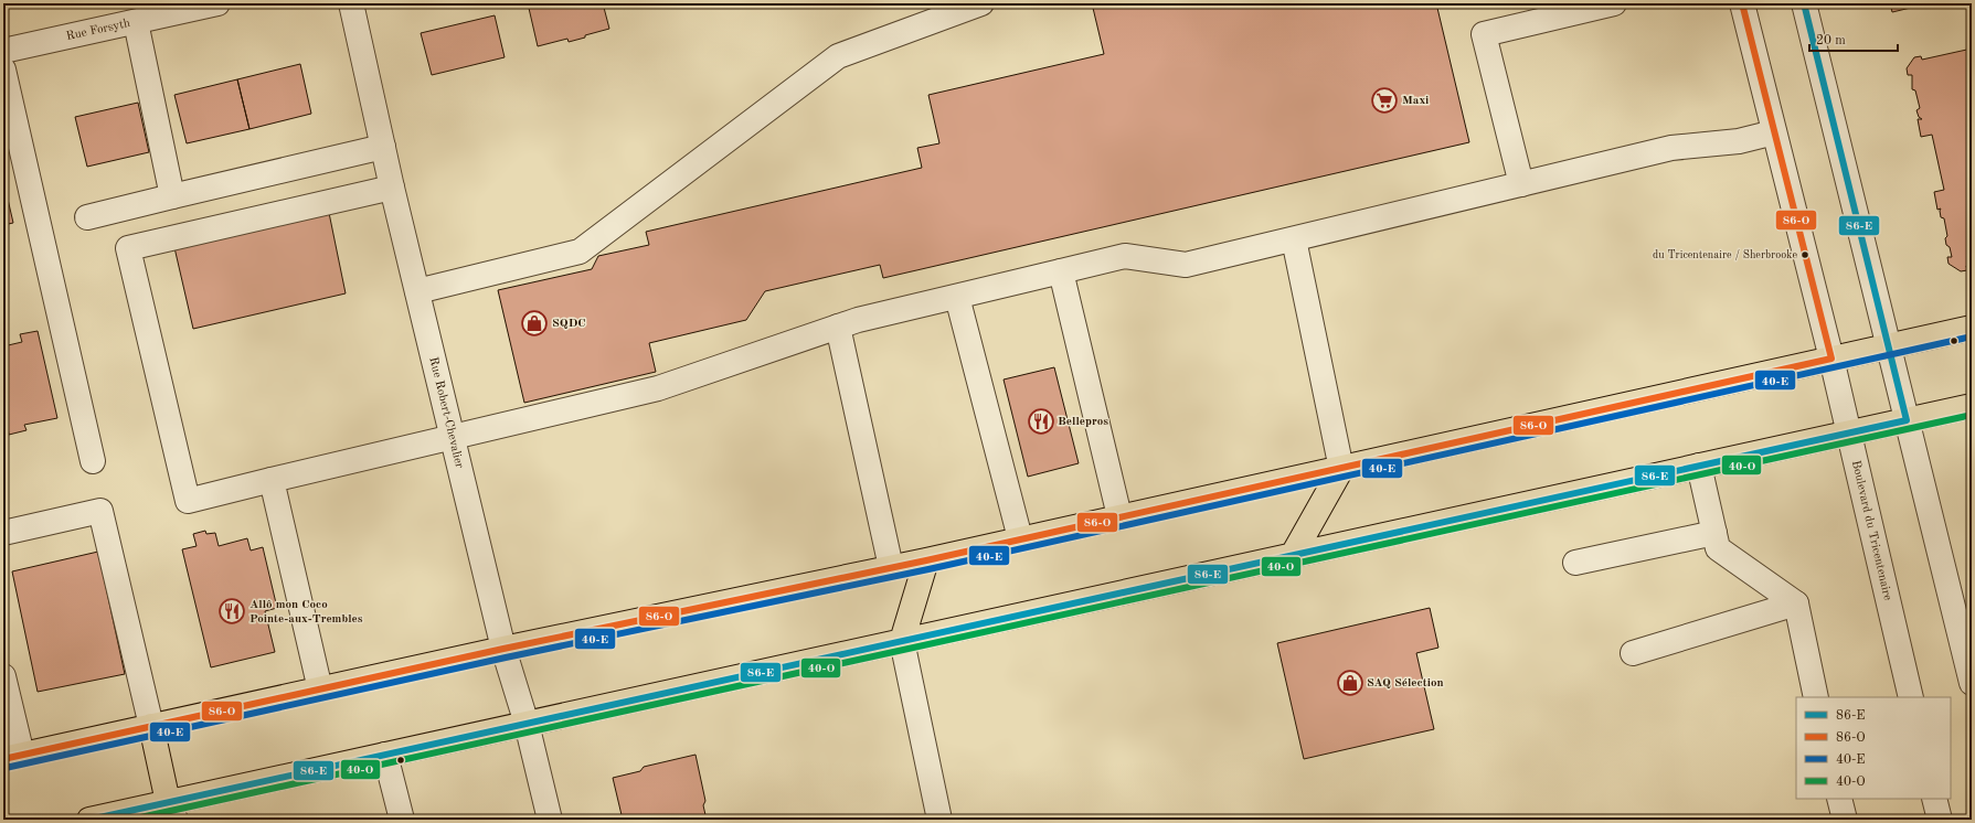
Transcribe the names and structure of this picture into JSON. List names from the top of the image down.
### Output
{
  "streets": {
    "street": ["Rue Forsyth", "Rue Robert-Chevalier", "Boulevard du Tricentenaire"]
  },
  "places": {
    "supermarket": ["Maxi"],
    "other": ["du Tricentenaire / Sherbrooke"],
    "shop": ["SQDC", "SAQ Sélection"],
    "restaurant": ["Bellepros", "Allô mon Coco Pointe-aux-Trembles"]
  },
  "lines": [
    "transit line 86-E",
    "transit line 86-O",
    "transit line 40-E",
    "transit line 40-O"
  ],
  "legend": [
    "86-E",
    "86-O",
    "40-E",
    "40-O"
  ],
  "scale_bar": "20 m"
}
